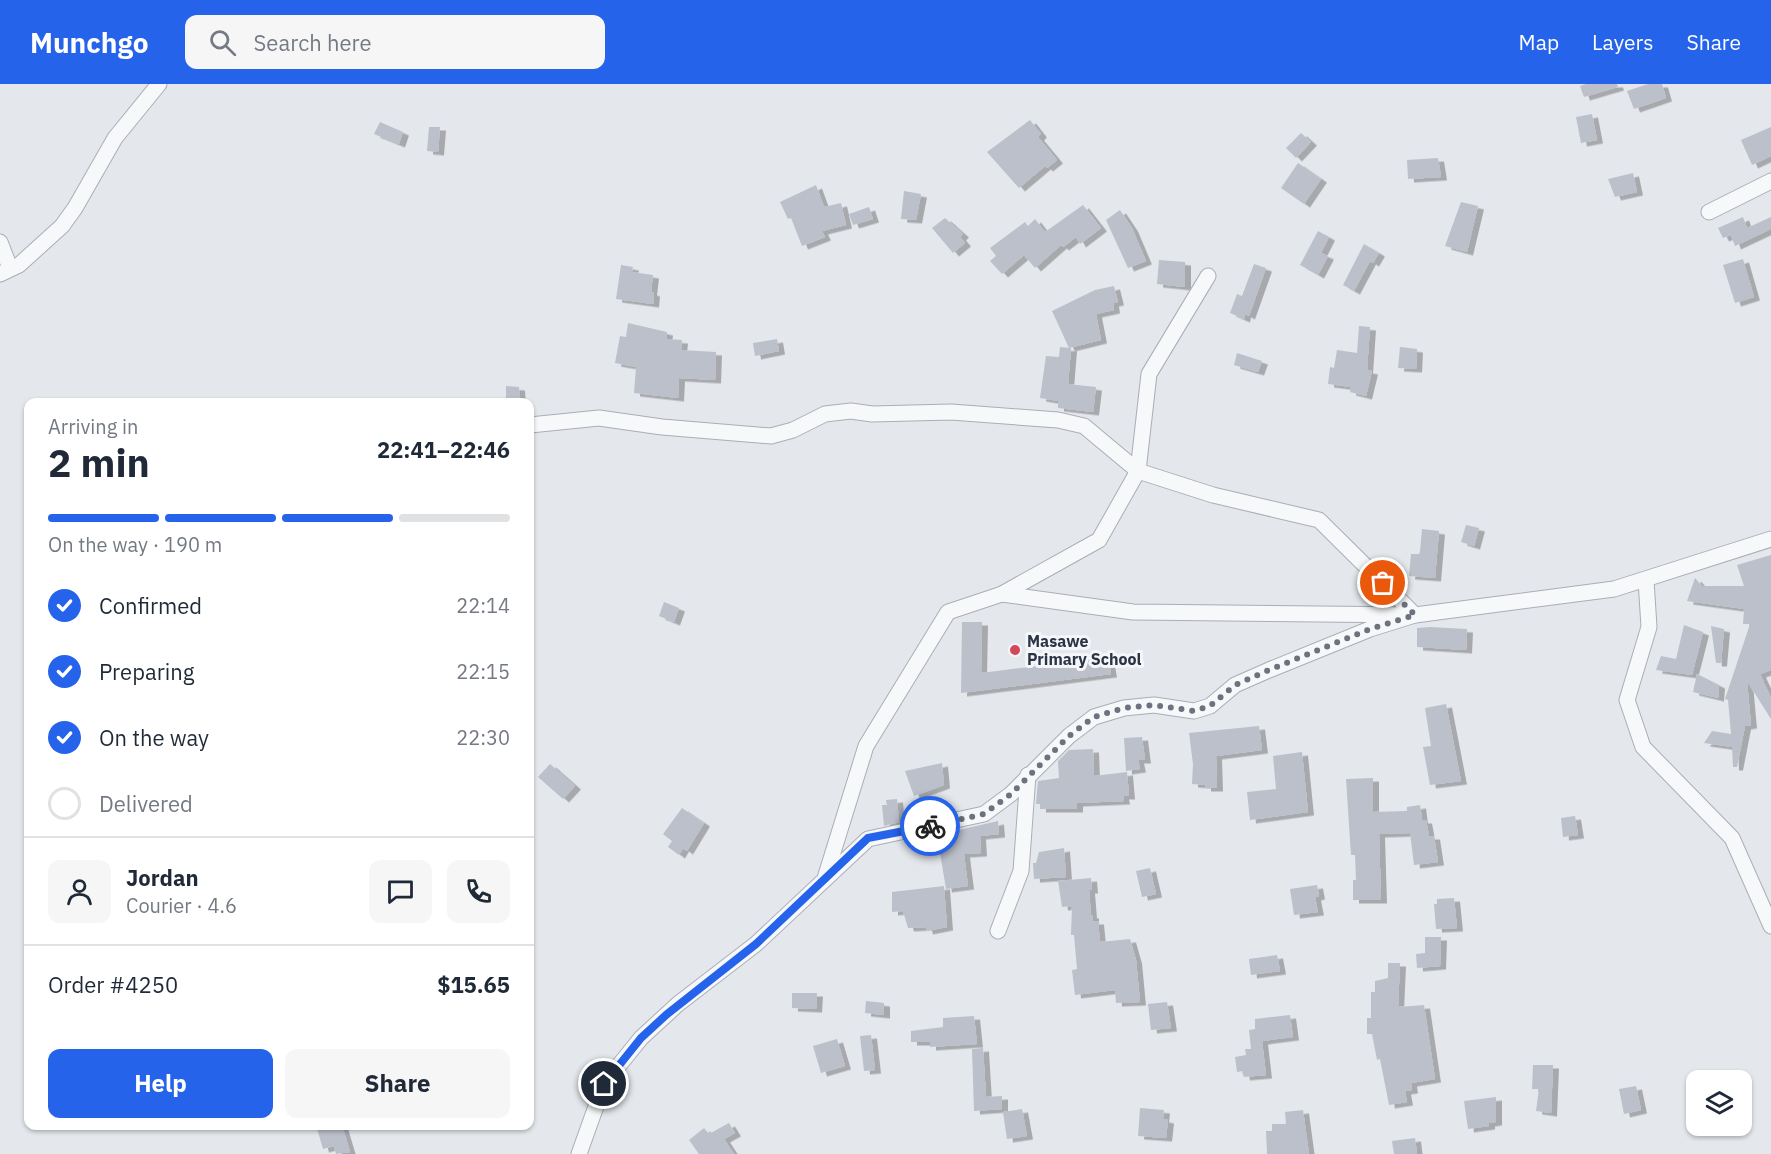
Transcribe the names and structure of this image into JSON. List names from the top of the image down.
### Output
{
  "places": ["Masawe Primary School"],
  "page": {
    "header": "Munchgo",
    "search": "Search here",
    "nav": ["Map", "Layers", "Share"],
    "heading": ["2 min", "Arriving in", "22:41–22:46"],
    "panel": [
      "Jordan",
      "Courier · 4.6",
      "Order #4250",
      "$15.65"
    ],
    "bar": "On the way · 190 m",
    "list": [
      ["Confirmed", "22:14"],
      ["Preparing", "22:15"],
      ["On the way", "22:30"],
      "Delivered"
    ],
    "buttons": ["Help", "Share"]
  }
}
